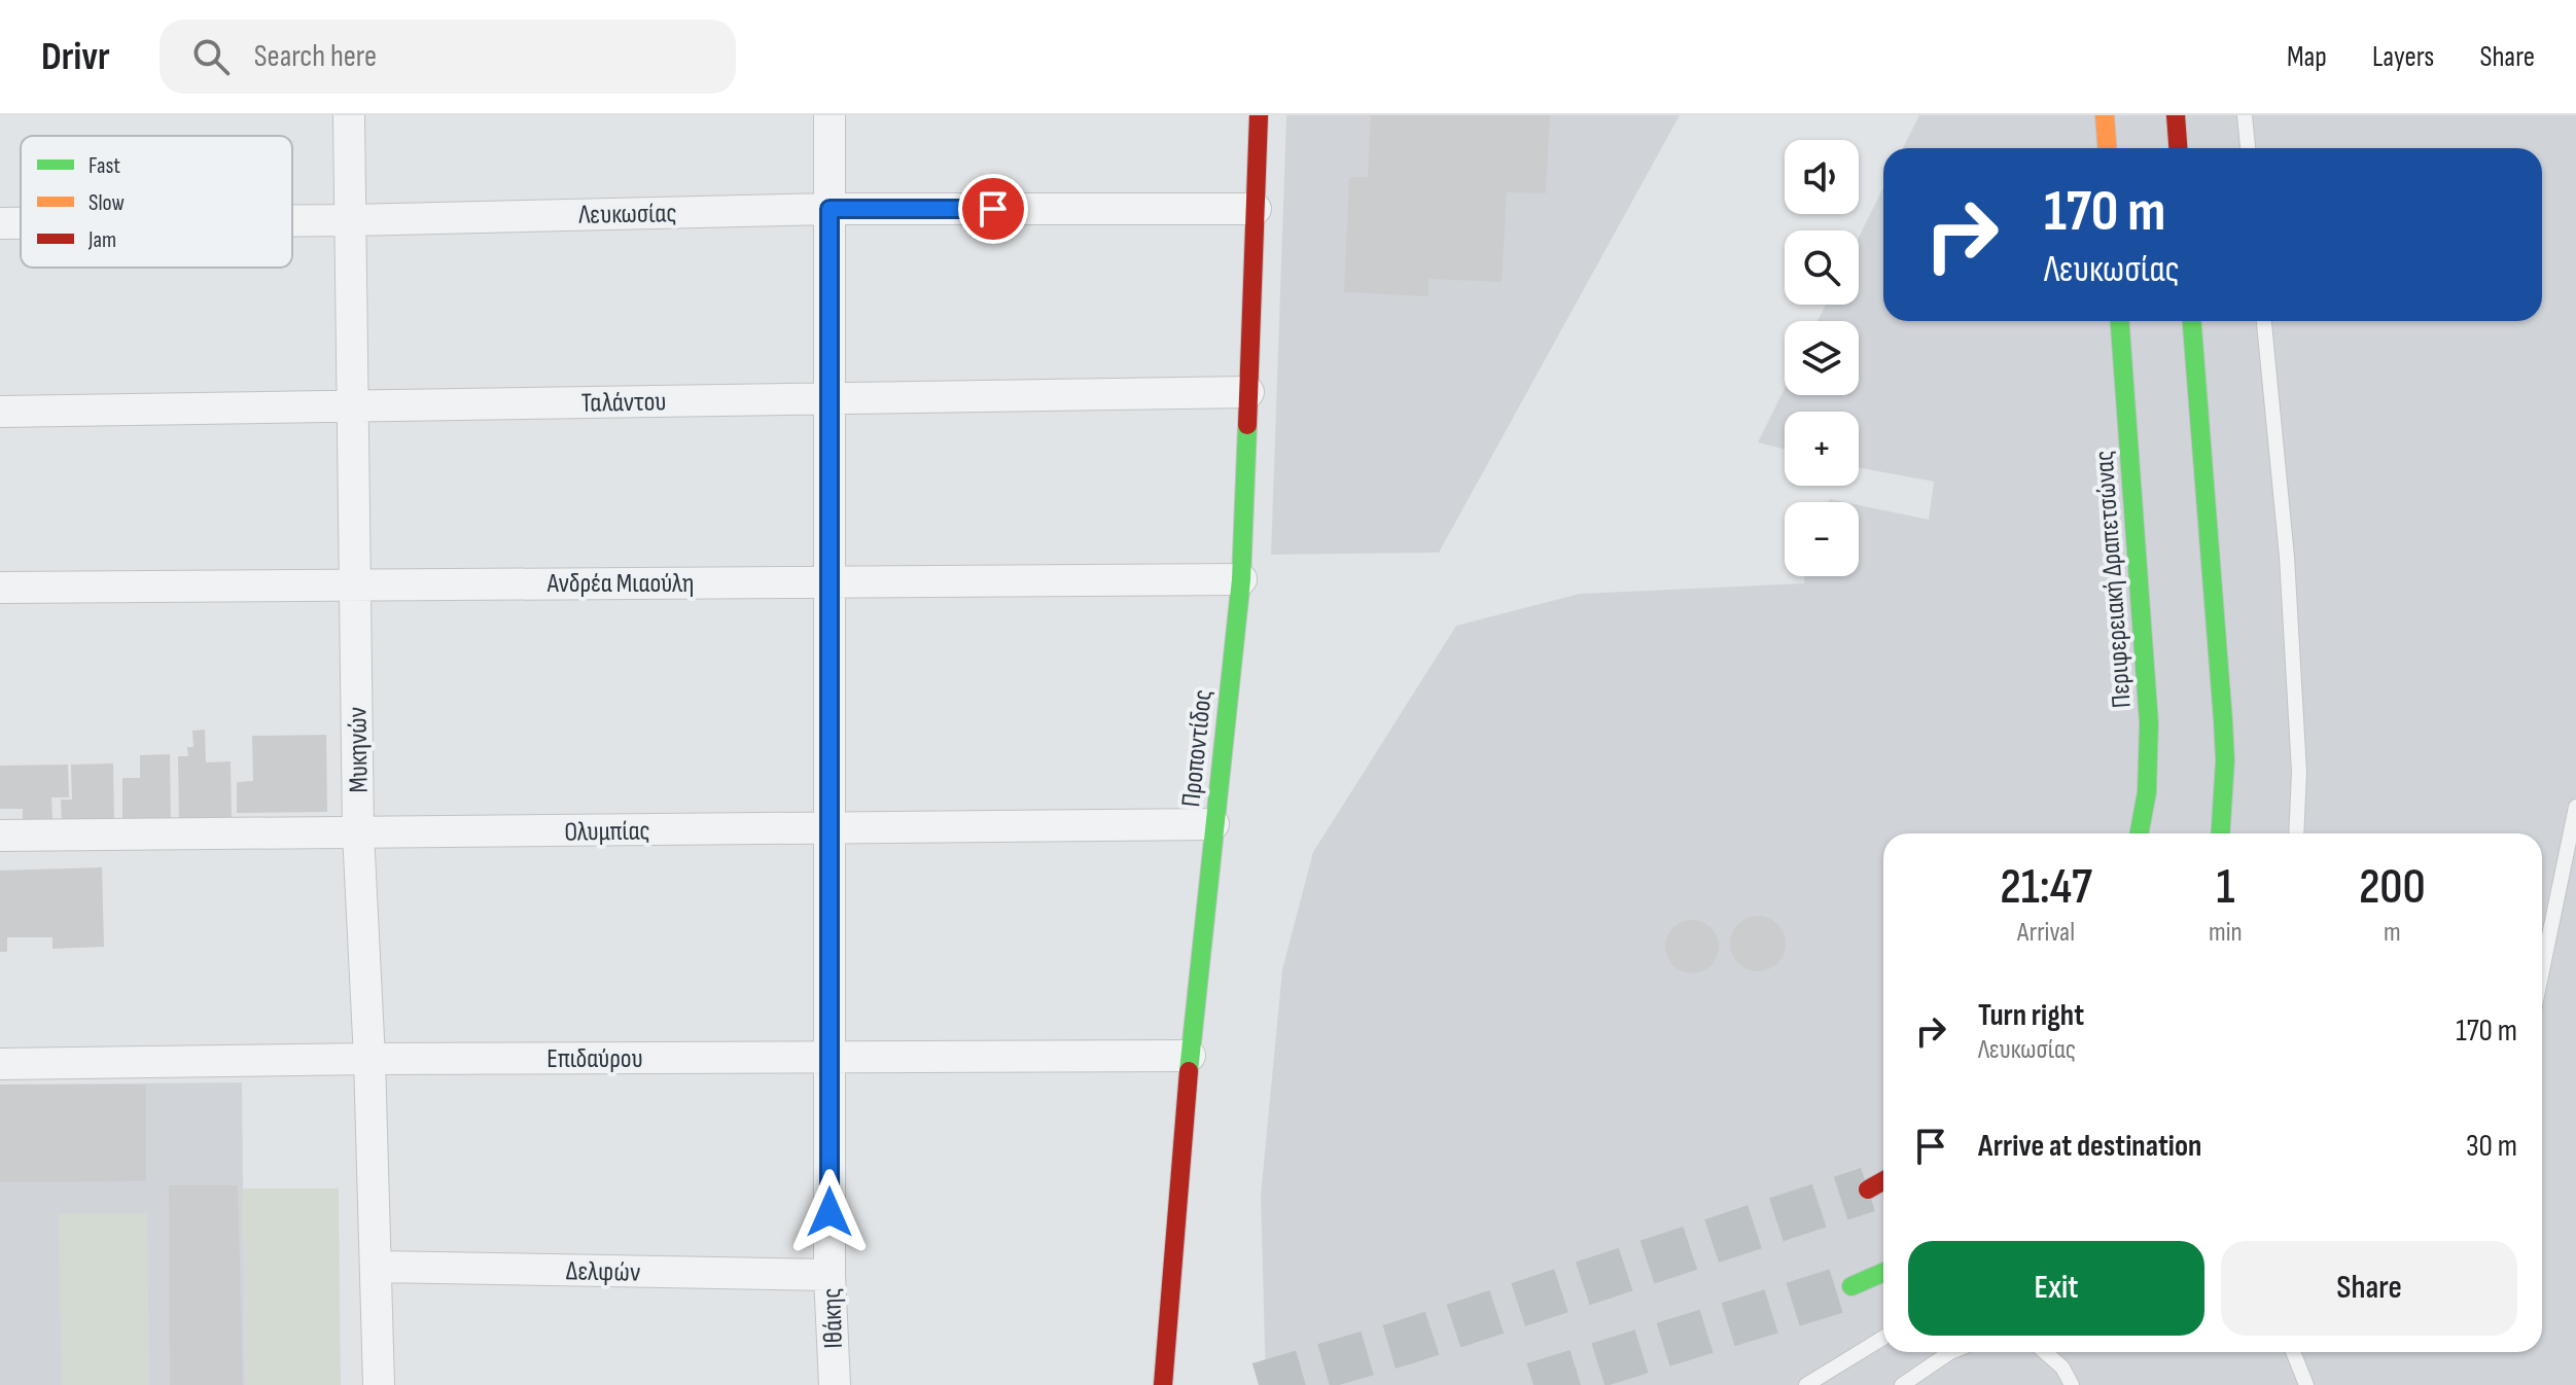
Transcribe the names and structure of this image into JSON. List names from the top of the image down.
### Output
{
  "streets": {
    "street": [
      "Λευκωσίας",
      "Ταλάντου",
      "Περιφερειακή Δραπετσώνας",
      "Ανδρέα Μιαούλη",
      "Προποντίδος",
      "Μυκηνών",
      "Ολυμπίας",
      "Επιδαύρου",
      "Δελφών",
      "Ιθάκης"
    ]
  },
  "crossings": [
    ["Λευκωσίας", "Προποντίδος"],
    ["Λευκωσίας", "Μυκηνών"],
    ["Λευκωσίας", "Ιθάκης"],
    ["Ταλάντου", "Προποντίδος"],
    ["Ταλάντου", "Μυκηνών"],
    ["Ταλάντου", "Ιθάκης"],
    ["Ανδρέα Μιαούλη", "Προποντίδος"],
    ["Ανδρέα Μιαούλη", "Μυκηνών"],
    ["Ανδρέα Μιαούλη", "Ιθάκης"],
    ["Προποντίδος", "Ολυμπίας"],
    ["Προποντίδος", "Επιδαύρου"],
    ["Μυκηνών", "Ολυμπίας"],
    ["Μυκηνών", "Επιδαύρου"],
    ["Μυκηνών", "Δελφών"],
    ["Ολυμπίας", "Ιθάκης"],
    ["Επιδαύρου", "Ιθάκης"],
    ["Δελφών", "Ιθάκης"]
  ],
  "legend": ["Fast", "Slow", "Jam"],
  "page": {
    "header": "Drivr",
    "search": "Search here",
    "nav": ["Map", "Layers", "Share"],
    "map_buttons": ["+", "−"],
    "turn": ["170 m", "Λευκωσίας"],
    "eta": [
      "21:47",
      "Arrival",
      "1",
      "min",
      "200",
      "m"
    ],
    "list": [
      {
        "name": "Turn right",
        "note": "Λευκωσίας",
        "value": "170 m"
      },
      {
        "name": "Arrive at destination",
        "value": "30 m"
      }
    ],
    "buttons": ["Exit", "Share"]
  }
}
